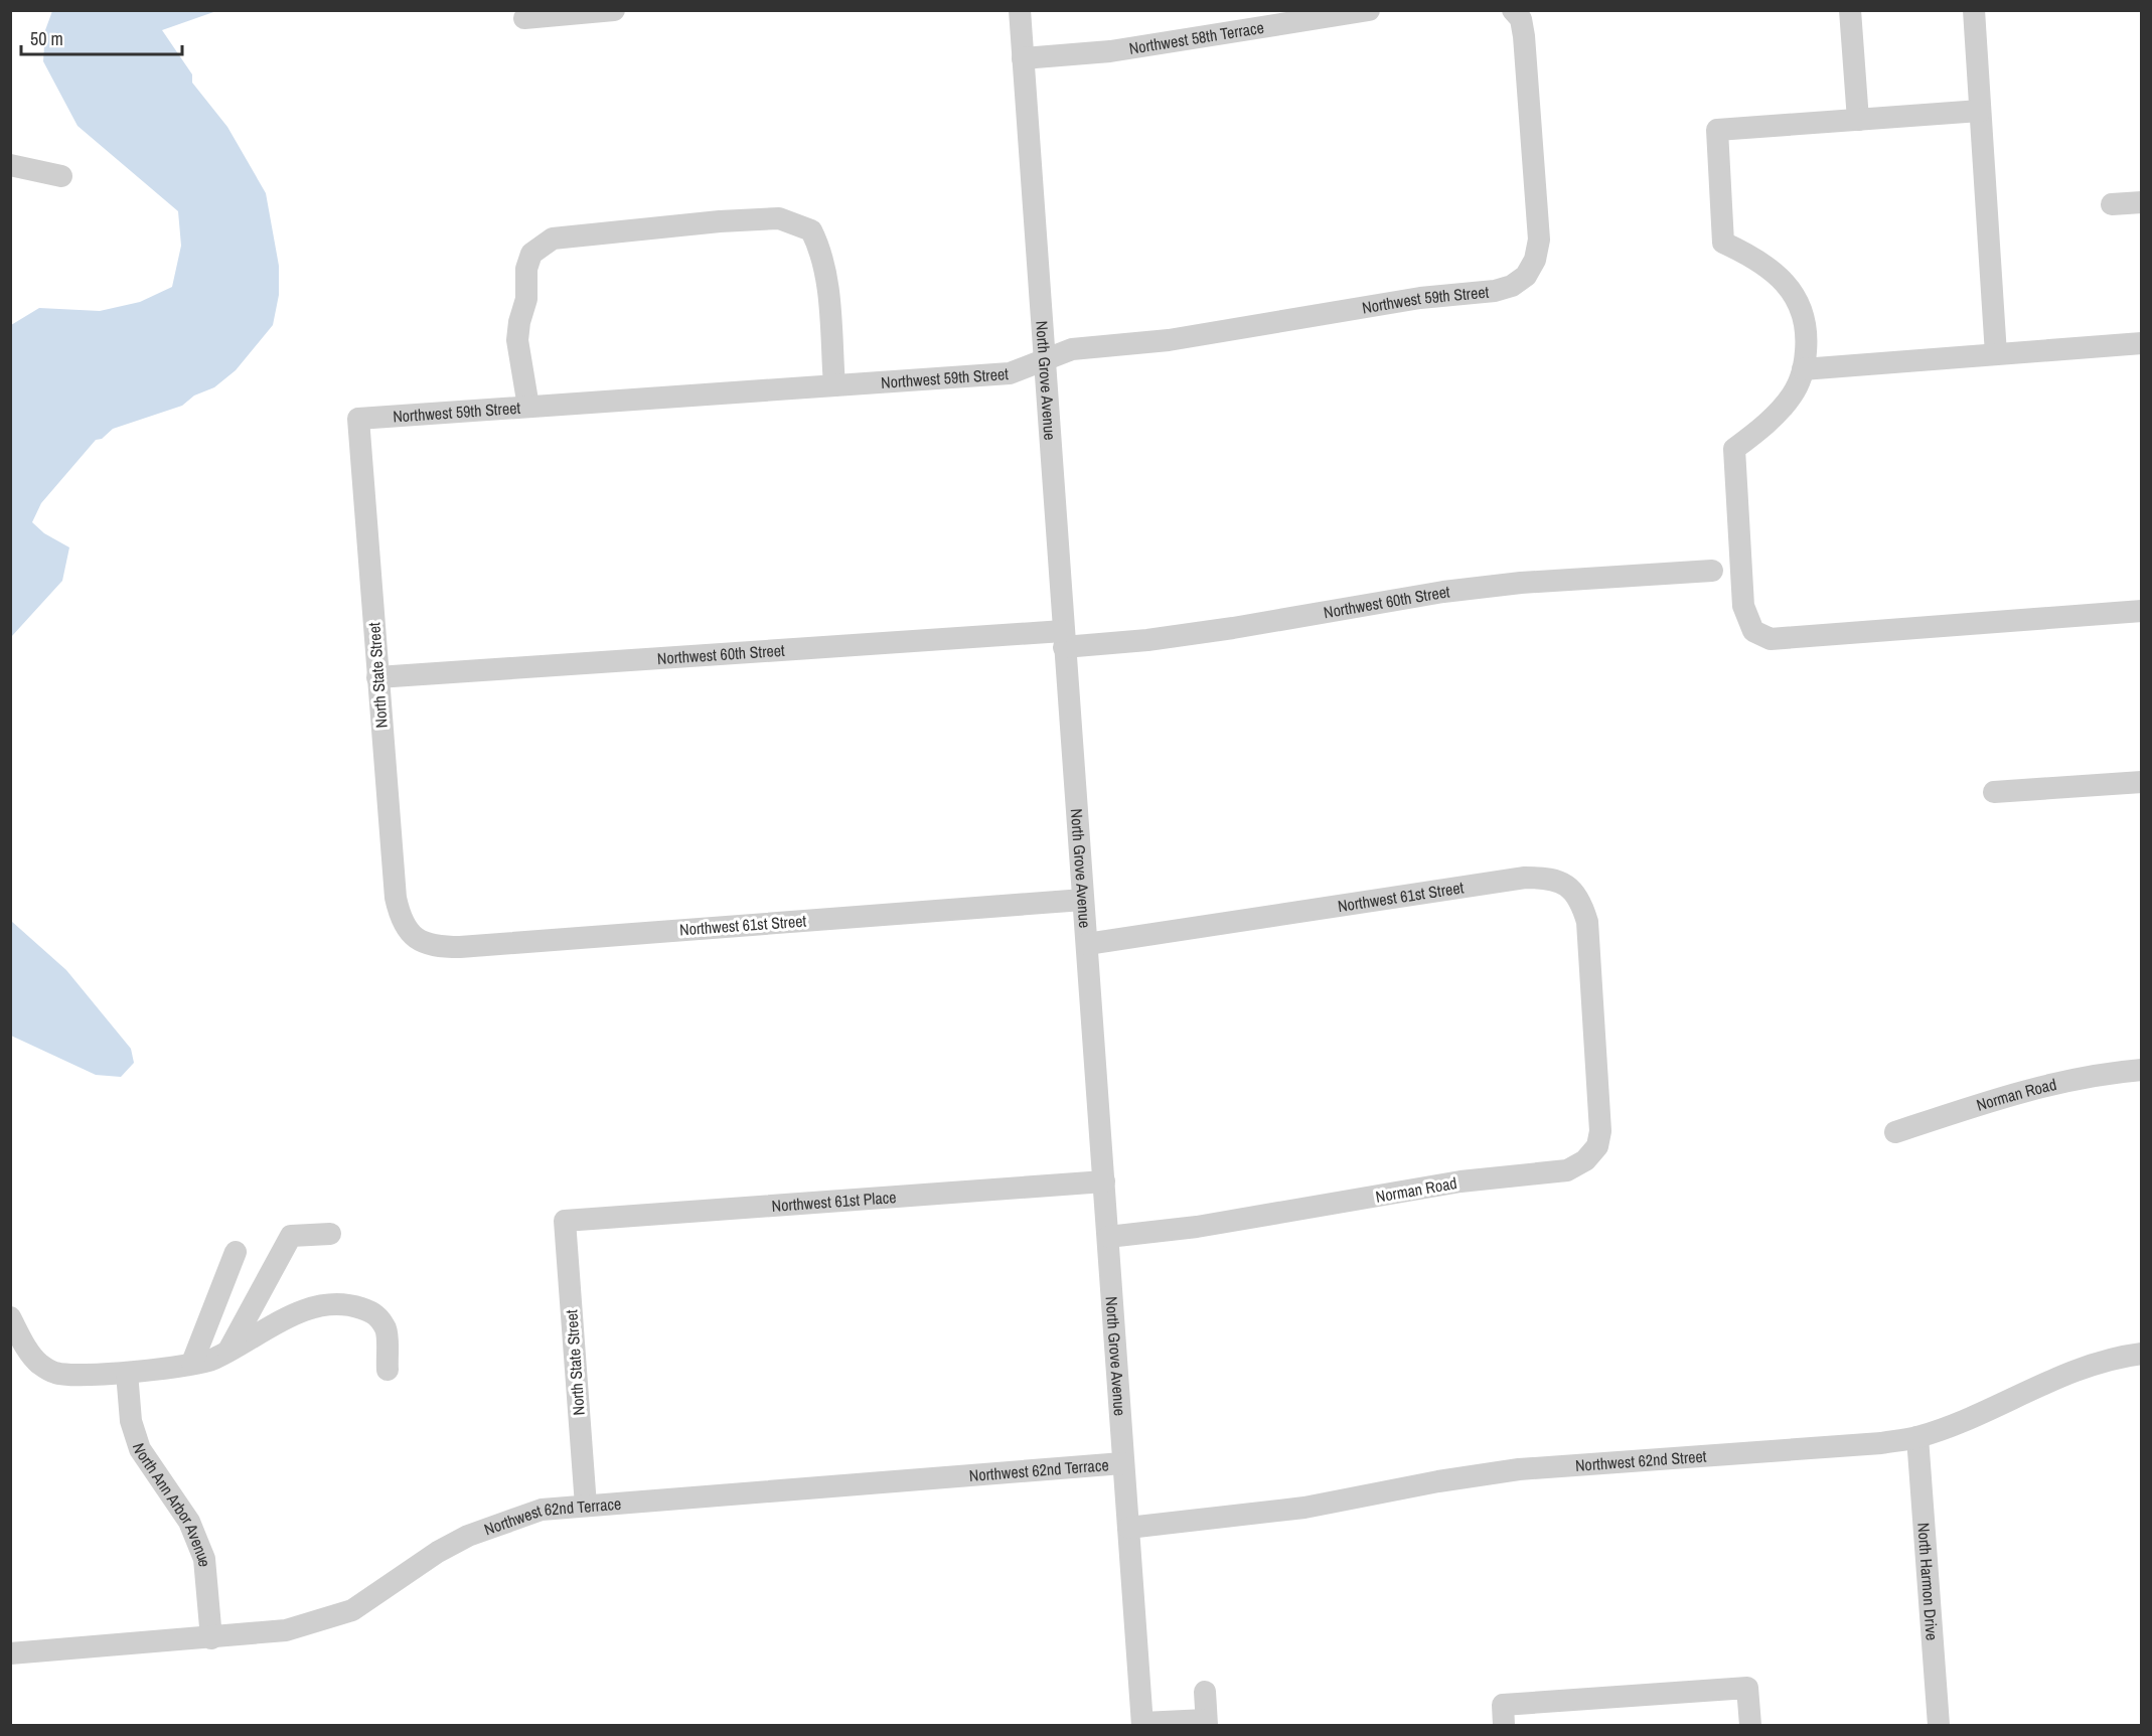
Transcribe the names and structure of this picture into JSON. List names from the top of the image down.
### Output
{
  "streets": {
    "street": [
      "Northwest 58th Terrace",
      "Northwest 59th Street",
      "North Grove Avenue",
      "Northwest 60th Street",
      "North State Street",
      "Northwest 61st Street",
      "Norman Road",
      "Northwest 61st Place",
      "Northwest 62nd Street",
      "Northwest 62nd Terrace",
      "North Ann Arbor Avenue",
      "North Harmon Drive"
    ]
  },
  "crossings": [
    ["Northwest 58th Terrace", "North Grove Avenue"],
    ["Northwest 59th Street", "North Grove Avenue"],
    ["Northwest 59th Street", "North State Street"],
    ["North Grove Avenue", "Northwest 60th Street"],
    ["North Grove Avenue", "Northwest 61st Street"],
    ["North Grove Avenue", "Norman Road"],
    ["North Grove Avenue", "Northwest 61st Place"],
    ["North Grove Avenue", "Northwest 62nd Street"],
    ["North Grove Avenue", "Northwest 62nd Terrace"],
    ["Northwest 60th Street", "North State Street"],
    ["North State Street", "Northwest 61st Street"],
    ["North State Street", "Northwest 61st Place"],
    ["North State Street", "Northwest 62nd Terrace"],
    ["Northwest 61st Street", "Norman Road"],
    ["Northwest 62nd Street", "North Harmon Drive"],
    ["Northwest 62nd Terrace", "North Ann Arbor Avenue"]
  ],
  "scale_bar": "50 m"
}
